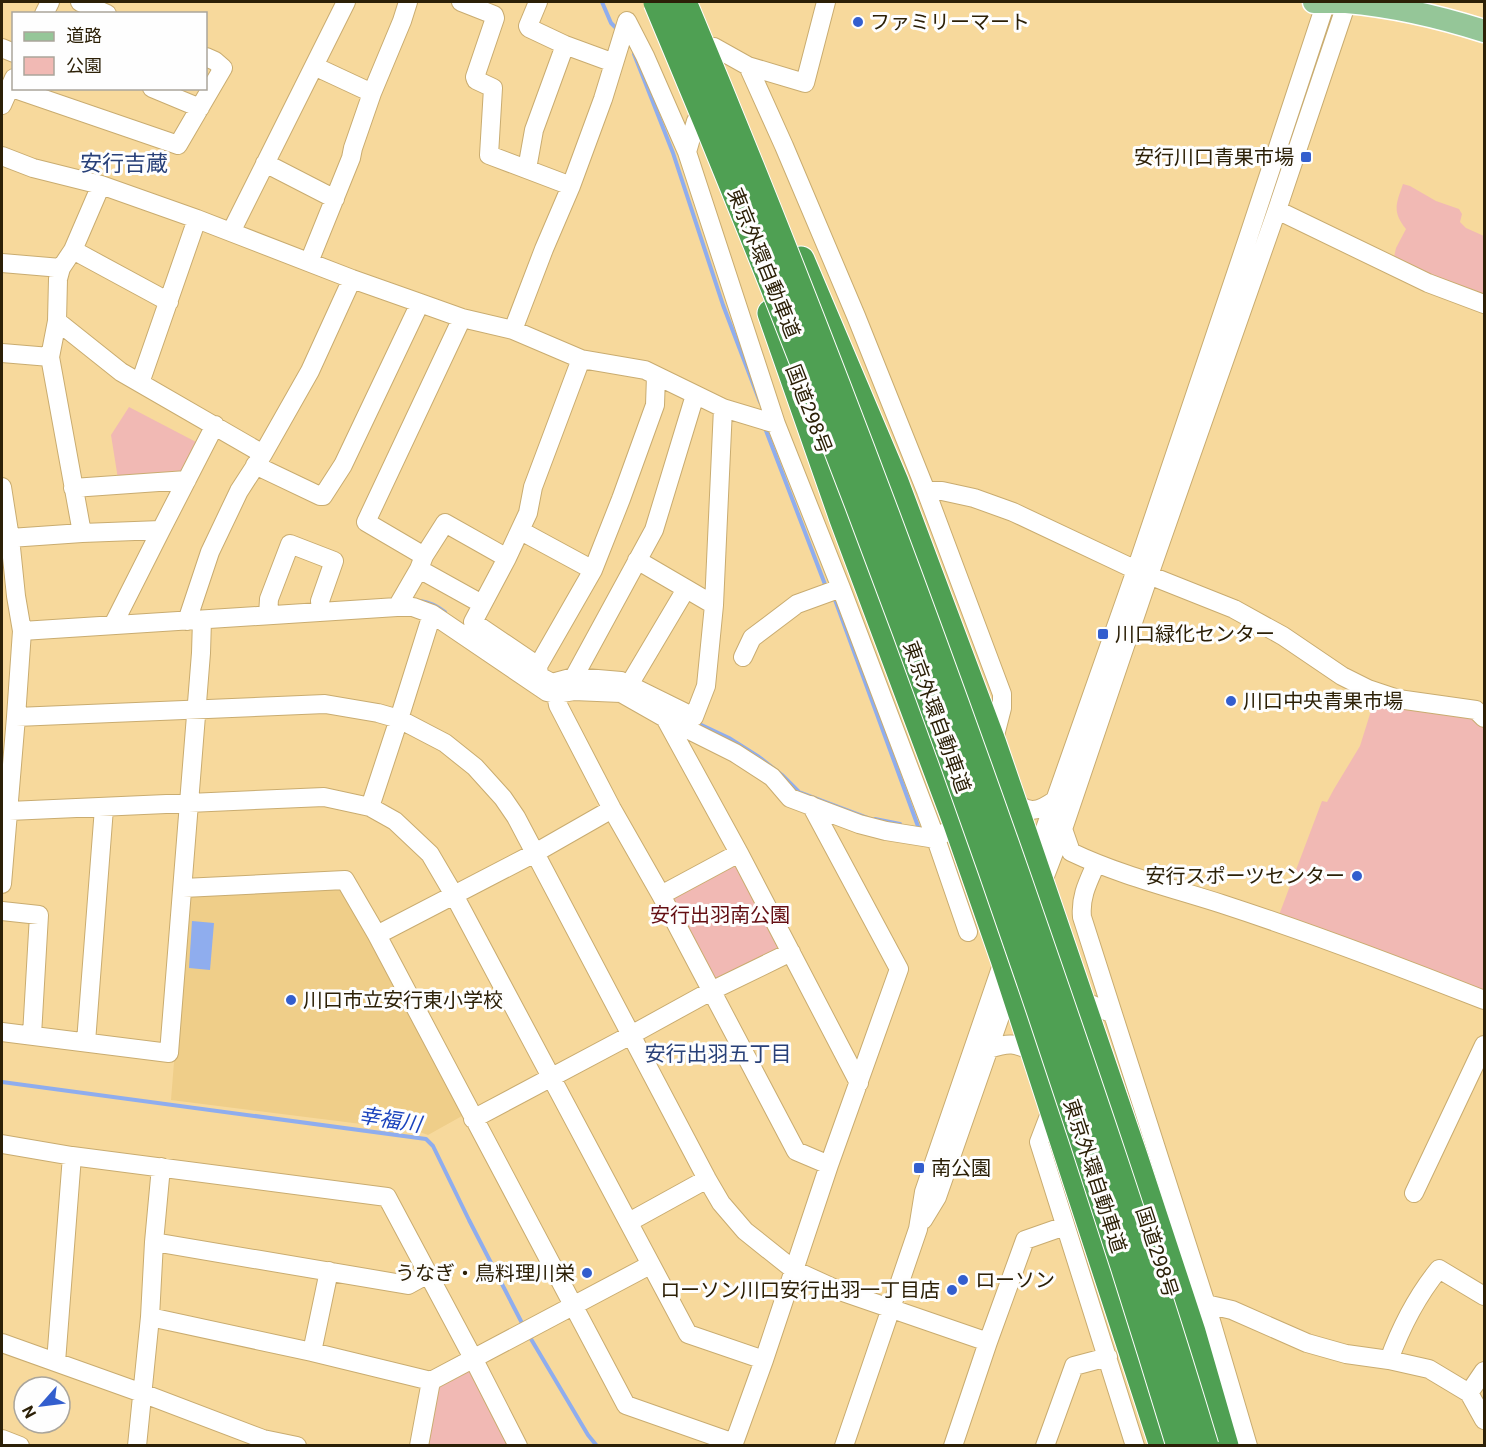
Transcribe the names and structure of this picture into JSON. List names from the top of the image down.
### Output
{
  "streets": {
    "highway": ["東京外環自動車道", "国道298号"]
  },
  "districts": ["安行吉蔵", "安行出羽五丁目"],
  "water": ["幸福川"],
  "parks": ["安行出羽南公園"],
  "places": {
    "other": [
      "ファミリーマート",
      "川口中央青果市場",
      "安行スポーツセンター",
      "川口市立安行東小学校",
      "うなぎ・鳥料理川栄",
      "ローソン",
      "ローソン川口安行出羽一丁目店"
    ],
    "transit": ["安行川口青果市場", "川口緑化センター", "南公園"]
  },
  "legend": ["道路", "公園"],
  "north": "bottom left"
}
